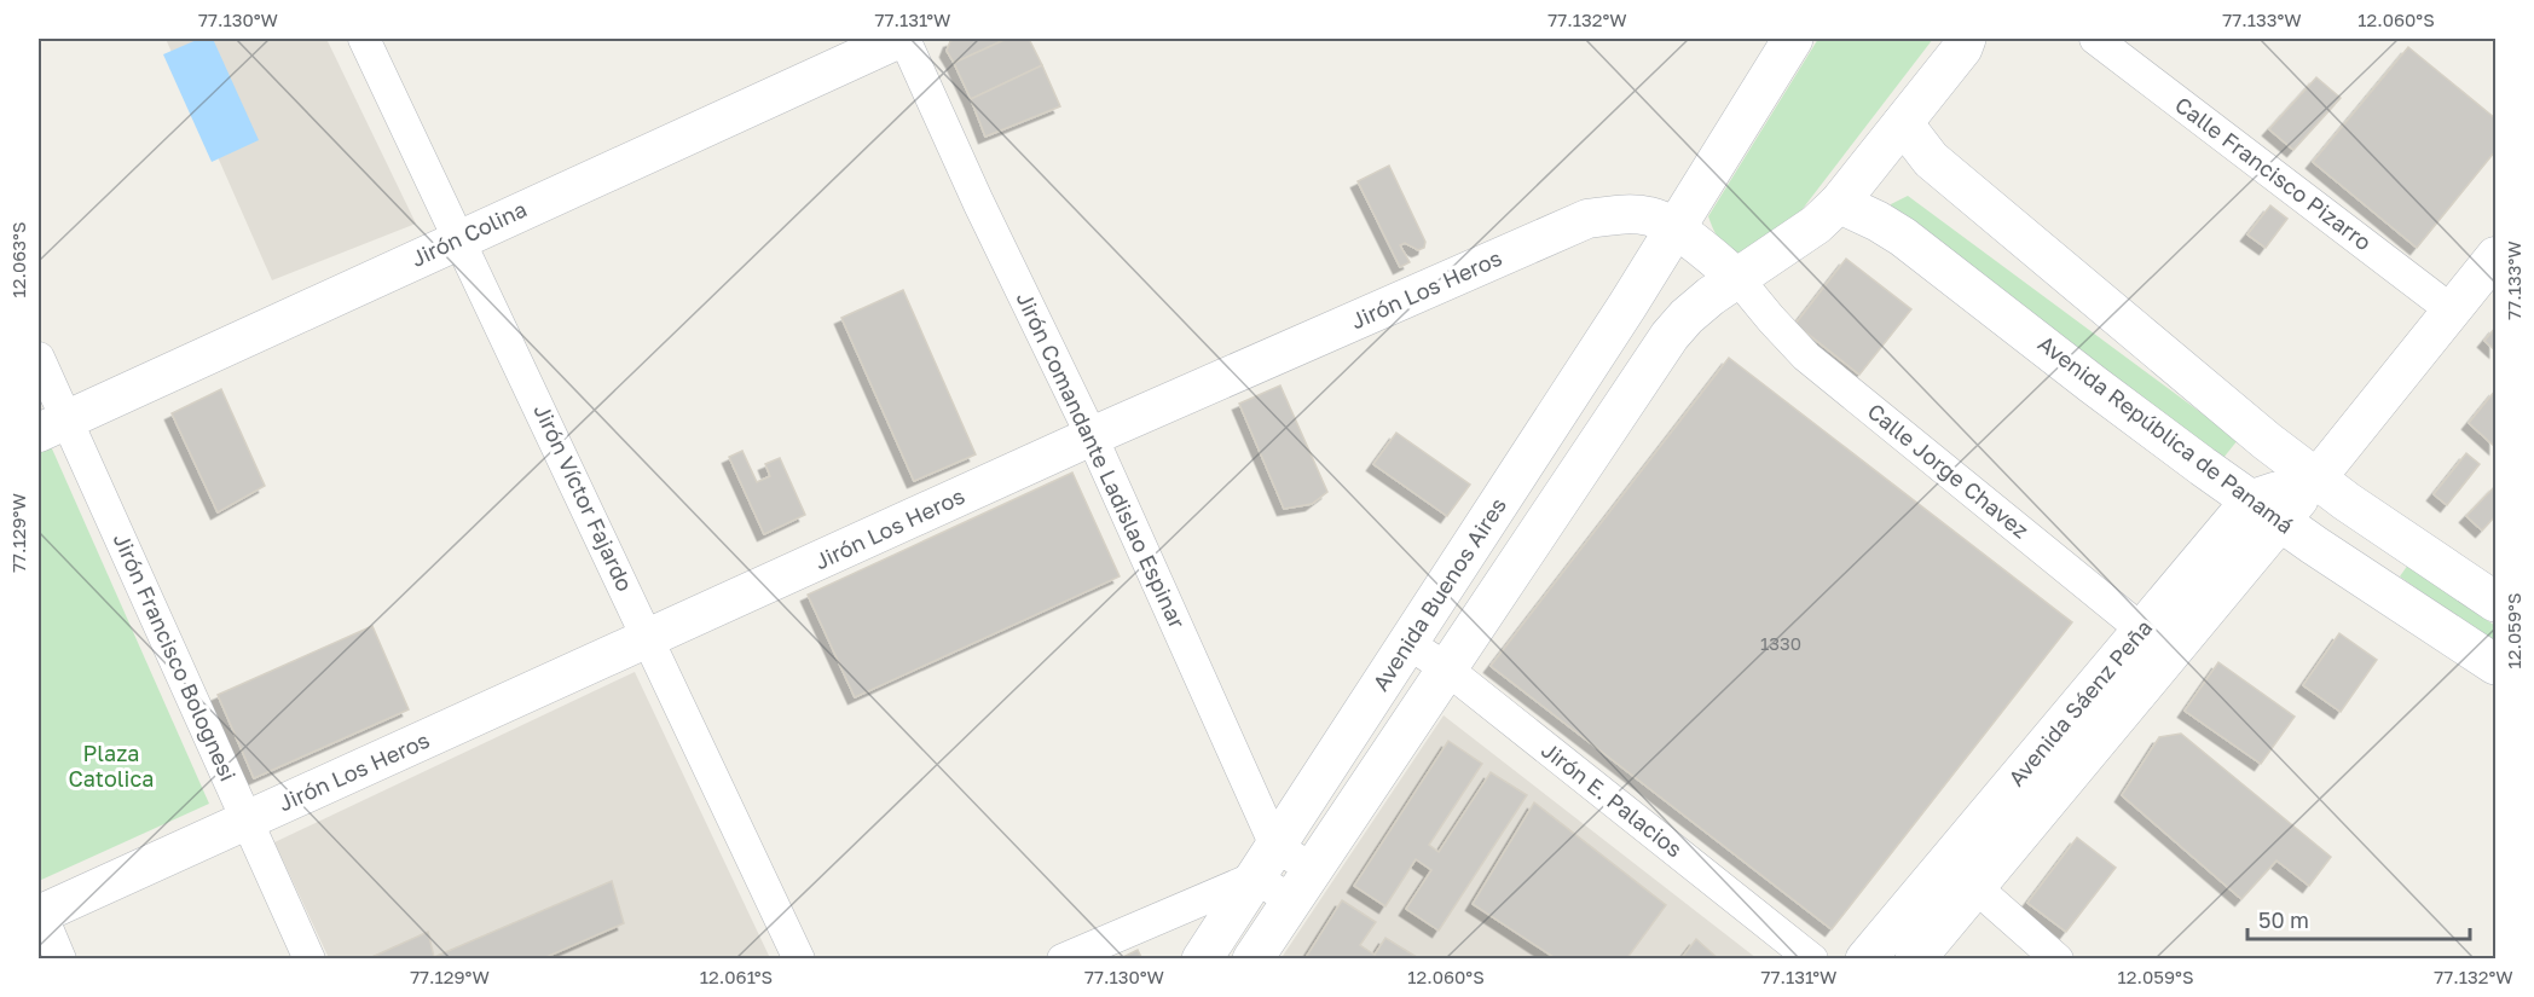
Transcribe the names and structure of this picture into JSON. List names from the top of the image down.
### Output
{
  "streets": {
    "main road": ["Avenida República de Panamá", "Avenida Buenos Aires", "Avenida Sáenz Peña"],
    "street": [
      "Calle Francisco Pizarro",
      "Jirón Colina",
      "Jirón Los Heros",
      "Jirón Comandante Ladislao Espinar",
      "Calle Jorge Chavez",
      "Jirón Víctor Fajardo",
      "Jirón Francisco Bolognesi",
      "Jirón E. Palacios"
    ]
  },
  "crossings": [
    ["Jirón Colina", "Jirón Comandante Ladislao Espinar"],
    ["Jirón Colina", "Jirón Víctor Fajardo"],
    ["Jirón Colina", "Jirón Francisco Bolognesi"],
    ["Jirón Los Heros", "Jirón Comandante Ladislao Espinar"],
    ["Jirón Los Heros", "Calle Jorge Chavez"],
    ["Jirón Los Heros", "Jirón Víctor Fajardo"],
    ["Jirón Los Heros", "Avenida Buenos Aires"],
    ["Jirón Los Heros", "Jirón Francisco Bolognesi"],
    ["Avenida República de Panamá", "Avenida Buenos Aires"],
    ["Avenida República de Panamá", "Avenida Sáenz Peña"],
    ["Jirón Comandante Ladislao Espinar", "Avenida Buenos Aires"],
    ["Calle Jorge Chavez", "Avenida Buenos Aires"],
    ["Calle Jorge Chavez", "Avenida Sáenz Peña"],
    ["Avenida Buenos Aires", "Jirón E. Palacios"]
  ],
  "parks": ["Plaza Catolica"],
  "house_numbers": ["1330"],
  "scale_bar": "50 m",
  "coordinates": [
    "77.130°W",
    "77.131°W",
    "77.132°W",
    "77.133°W",
    "12.060°S",
    "12.063°S",
    "77.129°W",
    "12.059°S",
    "12.061°S"
  ]
}
